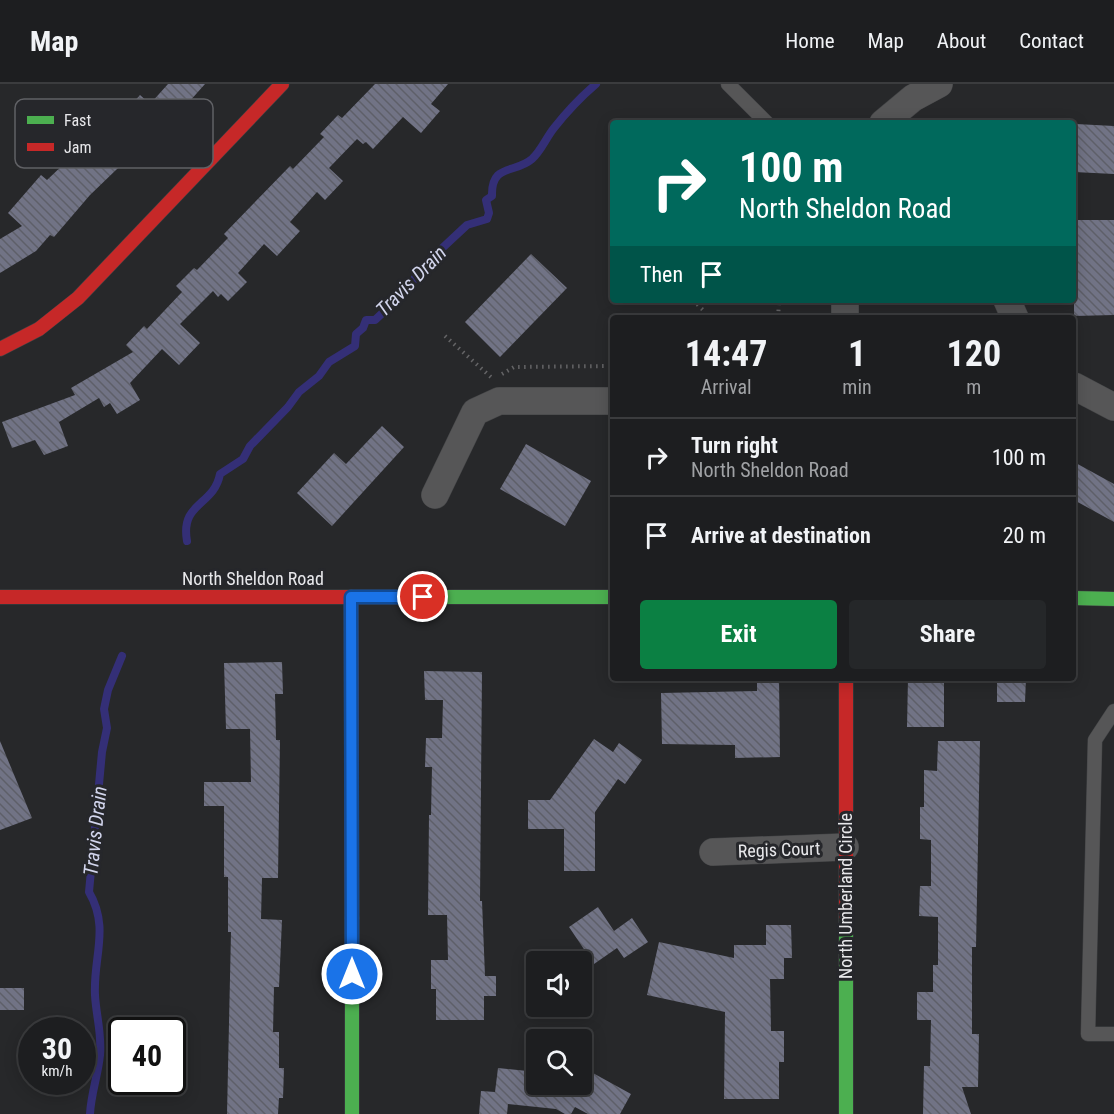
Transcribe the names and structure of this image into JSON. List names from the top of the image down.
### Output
{
  "streets": {
    "street": ["North Sheldon Road", "Regis Court", "North Umberland Circle"]
  },
  "crossings": [
    ["Regis Court", "North Umberland Circle"]
  ],
  "water": ["Travis Drain"],
  "legend": ["Fast", "Jam"],
  "page": {
    "header": "Map",
    "nav": [
      "Home",
      "Map",
      "About",
      "Contact"
    ],
    "turn": ["100 m", "North Sheldon Road"],
    "then": "Then",
    "eta": [
      "14:47",
      "Arrival",
      "1",
      "min",
      "120",
      "m"
    ],
    "list": [
      {
        "name": "Turn right",
        "note": "North Sheldon Road",
        "value": "100 m"
      },
      {
        "name": "Arrive at destination",
        "value": "20 m"
      }
    ],
    "buttons": ["Exit", "Share"],
    "speed": "30 km/h",
    "limit": "40"
  }
}
